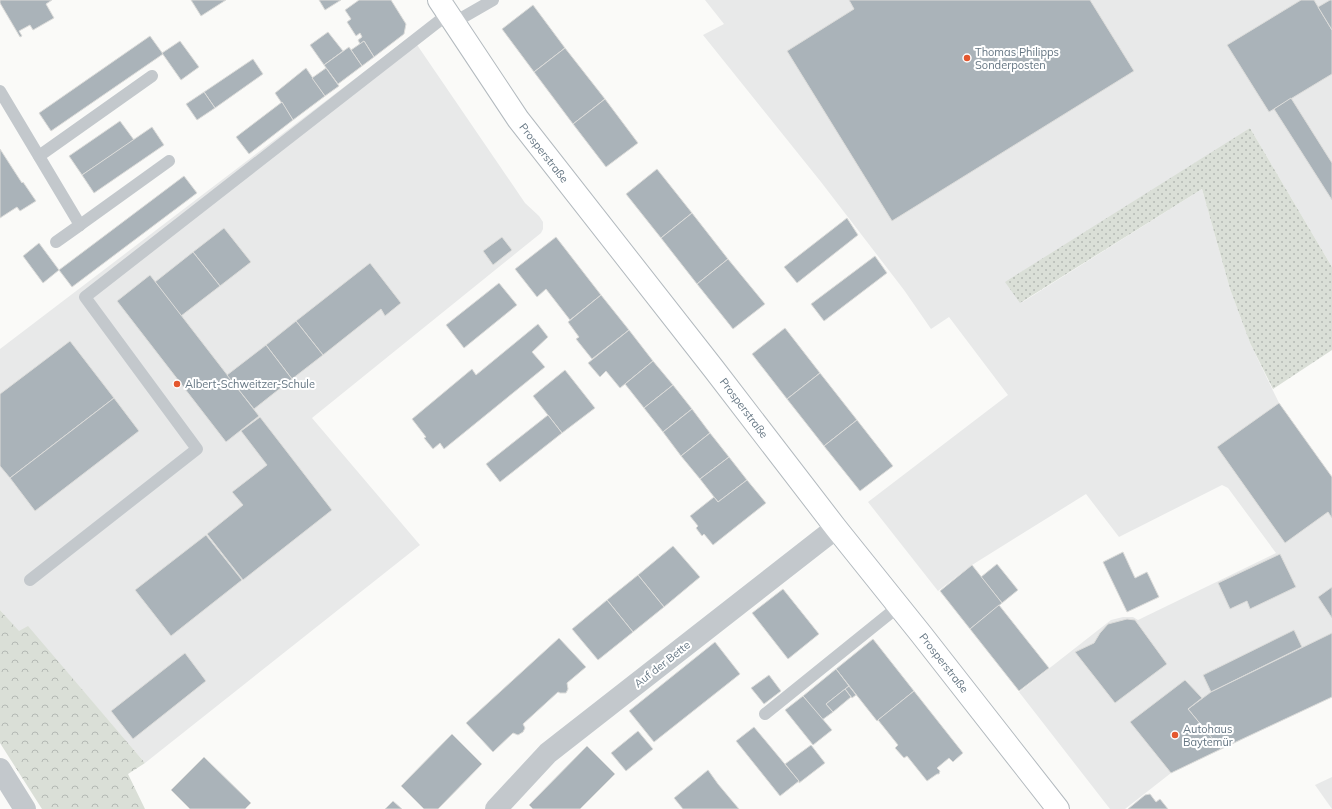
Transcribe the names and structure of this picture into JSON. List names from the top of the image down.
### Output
{
  "streets": {
    "main road": ["Prosperstraße"],
    "street": ["Auf der Bette"]
  },
  "crossings": [
    ["Prosperstraße", "Auf der Bette"]
  ],
  "places": ["Thomas Philipps Sonderposten", "Albert-Schweitzer-Schule", "Autohaus Baytemür"]
}
